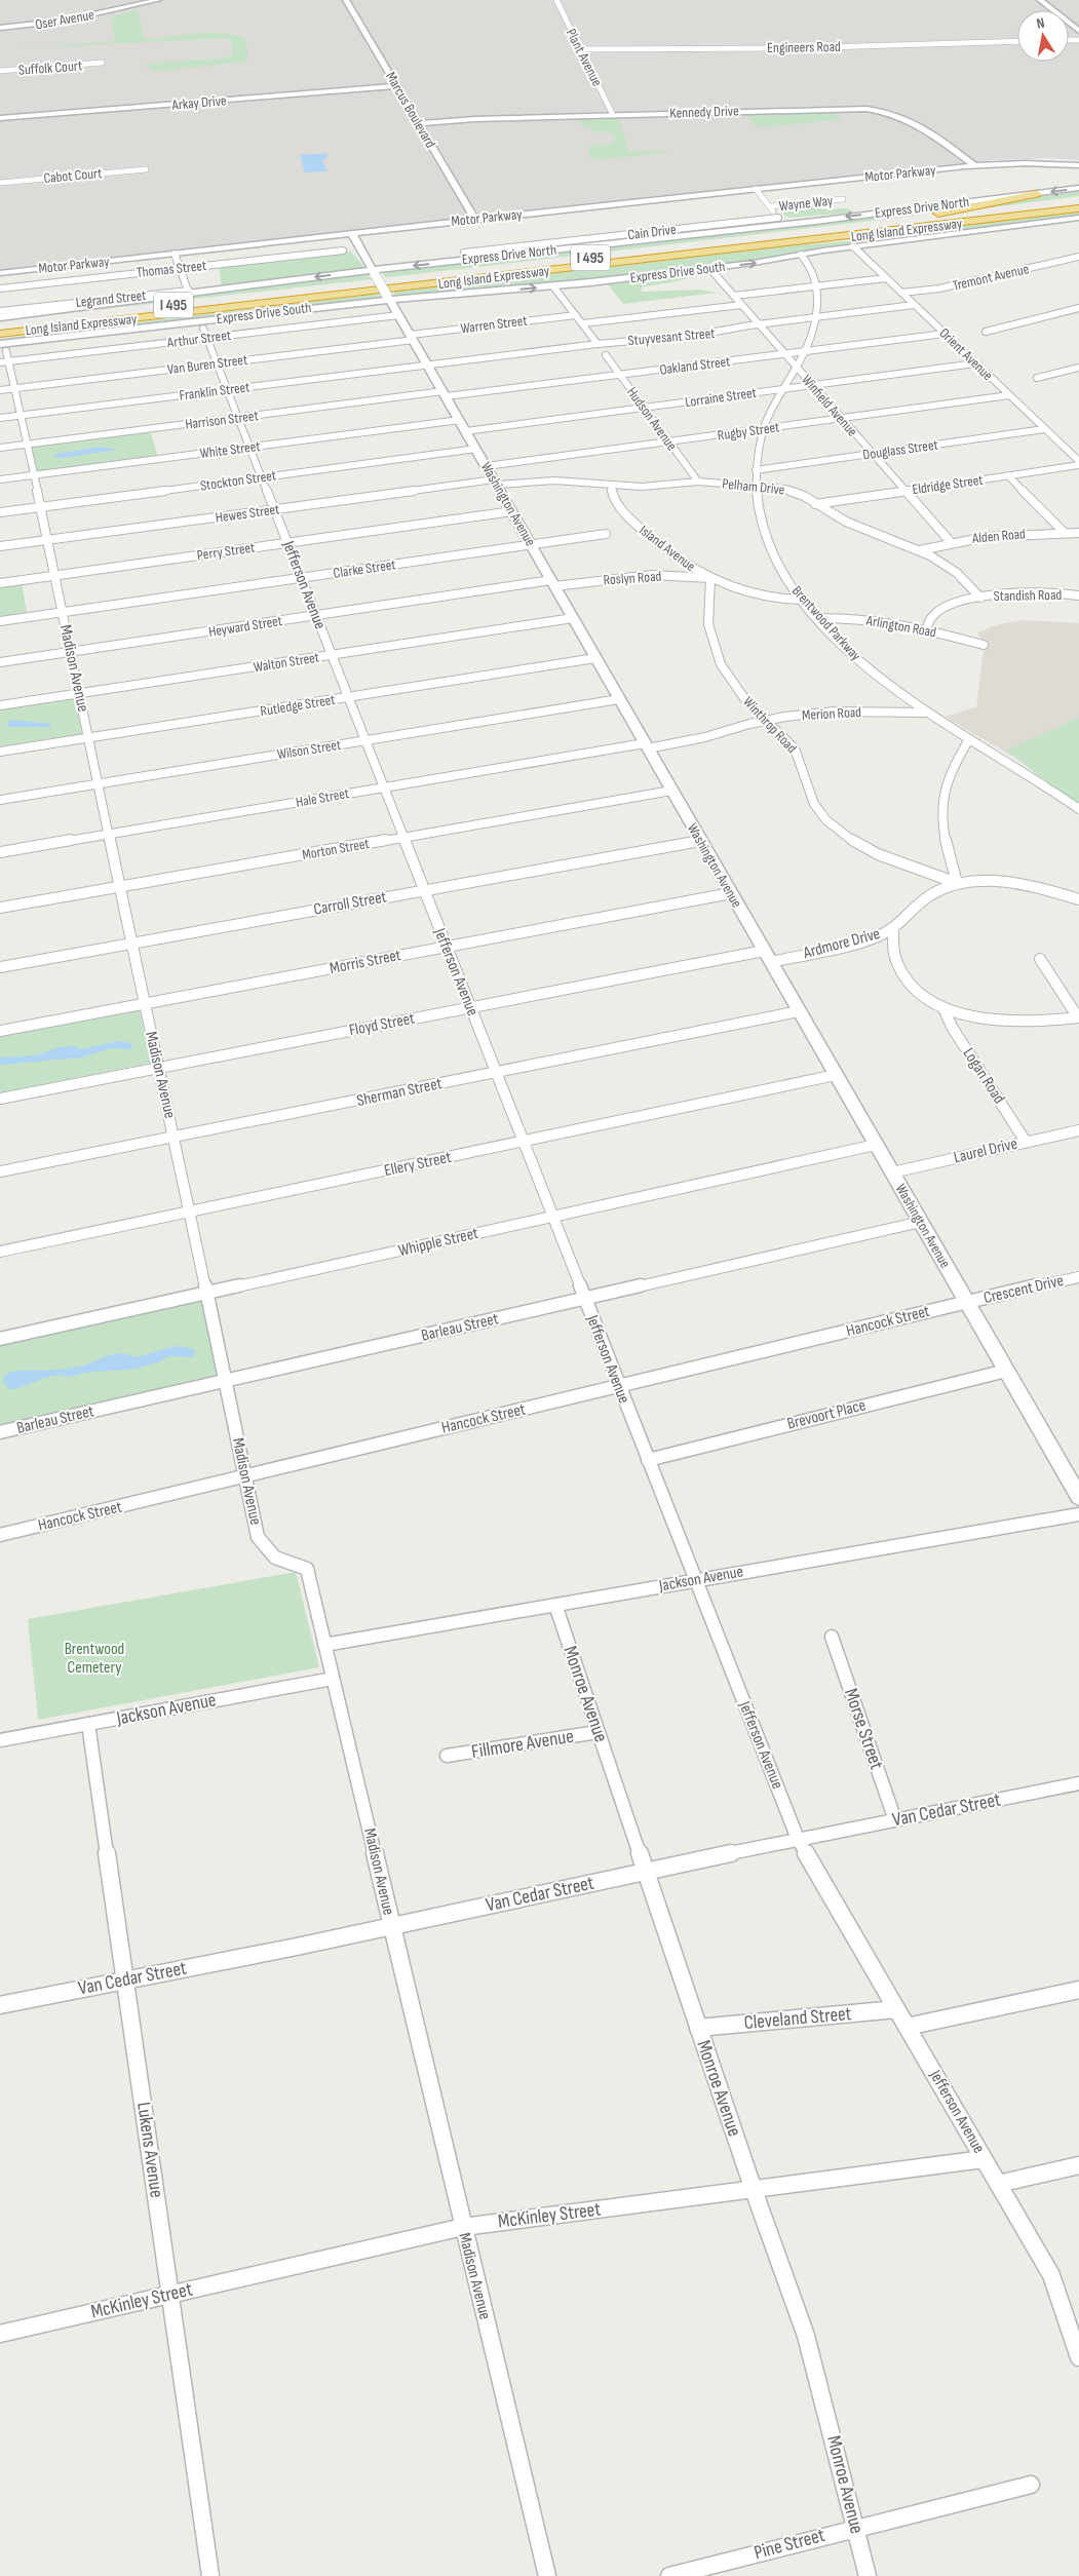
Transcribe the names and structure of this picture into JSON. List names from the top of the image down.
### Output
{
  "streets": {
    "highway": ["Long Island Expressway", "I 495"],
    "main road": ["Motor Parkway"],
    "street": [
      "Oser Avenue",
      "Engineers Road",
      "Plant Avenue",
      "Suffolk Court",
      "Arkay Drive",
      "Marcus Boulevard",
      "Kennedy Drive",
      "Cabot Court",
      "Wayne Way",
      "Express Drive North",
      "Cain Drive",
      "Thomas Street",
      "Express Drive South",
      "Tremont Avenue",
      "Legrand Street",
      "Warren Street",
      "Stuyvesant Street",
      "Arthur Street",
      "Orient Avenue",
      "Van Buren Street",
      "Oakland Street",
      "Franklin Street",
      "Lorraine Street",
      "Winfield Avenue",
      "Hudson Avenue",
      "Harrison Street",
      "Rugby Street",
      "White Street",
      "Douglass Street",
      "Stockton Street",
      "Eldridge Street",
      "Pelham Drive",
      "Washington Avenue",
      "Hewes Street",
      "Alden Road",
      "Island Avenue",
      "Perry Street",
      "Clarke Street",
      "Roslyn Road",
      "Jefferson Avenue",
      "Standish Road",
      "Brentwood Parkway",
      "Heyward Street",
      "Arlington Road",
      "Walton Street",
      "Madison Avenue",
      "Rutledge Street",
      "Merion Road",
      "Winthrop Road",
      "Wilson Street",
      "Hale Street",
      "Morton Street",
      "Carroll Street",
      "Ardmore Drive",
      "Morris Street",
      "Floyd Street",
      "Logan Road",
      "Sherman Street",
      "Laurel Drive",
      "Ellery Street",
      "Whipple Street",
      "Crescent Drive",
      "Hancock Street",
      "Barleau Street",
      "Brevoort Place",
      "Jackson Avenue",
      "Monroe Avenue",
      "Morse Street",
      "Fillmore Avenue",
      "Van Cedar Street",
      "Cleveland Street",
      "Lukens Avenue",
      "McKinley Street",
      "Pine Street"
    ]
  },
  "crossings": [
    ["Engineers Road", "Plant Avenue"],
    ["Plant Avenue", "Kennedy Drive"],
    ["Arkay Drive", "Marcus Boulevard"],
    ["Marcus Boulevard", "Kennedy Drive"],
    ["Marcus Boulevard", "Motor Parkway"],
    ["Kennedy Drive", "Motor Parkway"],
    ["Motor Parkway", "Washington Avenue"],
    ["Express Drive North", "Cain Drive"],
    ["Express Drive North", "Washington Avenue"],
    ["Express Drive South", "Arthur Street"],
    ["Express Drive South", "Orient Avenue"],
    ["Express Drive South", "Winfield Avenue"],
    ["Express Drive South", "Washington Avenue"],
    ["Express Drive South", "Brentwood Parkway"],
    ["Express Drive South", "Madison Avenue"],
    ["Tremont Avenue", "Orient Avenue"],
    ["Warren Street", "Van Buren Street"],
    ["Warren Street", "Washington Avenue"],
    ["Stuyvesant Street", "Orient Avenue"],
    ["Stuyvesant Street", "Franklin Street"],
    ["Stuyvesant Street", "Winfield Avenue"],
    ["Stuyvesant Street", "Washington Avenue"],
    ["Stuyvesant Street", "Brentwood Parkway"],
    ["Arthur Street", "Washington Avenue"],
    ["Arthur Street", "Jefferson Avenue"],
    ["Arthur Street", "Madison Avenue"],
    ["Orient Avenue", "Oakland Street"],
    ["Orient Avenue", "Lorraine Street"],
    ["Orient Avenue", "Rugby Street"],
    ["Orient Avenue", "Douglass Street"],
    ["Van Buren Street", "Washington Avenue"],
    ["Van Buren Street", "Jefferson Avenue"],
    ["Van Buren Street", "Madison Avenue"],
    ["Oakland Street", "Winfield Avenue"],
    ["Oakland Street", "Hudson Avenue"],
    ["Oakland Street", "Harrison Street"],
    ["Oakland Street", "Washington Avenue"],
    ["Oakland Street", "Brentwood Parkway"],
    ["Franklin Street", "Washington Avenue"],
    ["Franklin Street", "Jefferson Avenue"],
    ["Franklin Street", "Madison Avenue"],
    ["Lorraine Street", "Winfield Avenue"],
    ["Lorraine Street", "Hudson Avenue"],
    ["Lorraine Street", "White Street"],
    ["Lorraine Street", "Washington Avenue"],
    ["Lorraine Street", "Brentwood Parkway"],
    ["Winfield Avenue", "Rugby Street"],
    ["Winfield Avenue", "Douglass Street"],
    ["Winfield Avenue", "Eldridge Street"],
    ["Winfield Avenue", "Alden Road"],
    ["Winfield Avenue", "Brentwood Parkway"],
    ["Hudson Avenue", "Rugby Street"],
    ["Hudson Avenue", "Pelham Drive"],
    ["Harrison Street", "Washington Avenue"],
    ["Harrison Street", "Jefferson Avenue"],
    ["Harrison Street", "Madison Avenue"],
    ["Rugby Street", "Washington Avenue"],
    ["Rugby Street", "Brentwood Parkway"],
    ["White Street", "Washington Avenue"],
    ["White Street", "Jefferson Avenue"],
    ["White Street", "Madison Avenue"],
    ["Douglass Street", "Brentwood Parkway"],
    ["Stockton Street", "Washington Avenue"],
    ["Stockton Street", "Jefferson Avenue"],
    ["Stockton Street", "Madison Avenue"],
    ["Eldridge Street", "Pelham Drive"],
    ["Pelham Drive", "Washington Avenue"],
    ["Pelham Drive", "Hewes Street"],
    ["Pelham Drive", "Alden Road"],
    ["Pelham Drive", "Island Avenue"],
    ["Pelham Drive", "Standish Road"],
    ["Pelham Drive", "Brentwood Parkway"],
    ["Washington Avenue", "Hewes Street"],
    ["Washington Avenue", "Perry Street"],
    ["Washington Avenue", "Clarke Street"],
    ["Washington Avenue", "Roslyn Road"],
    ["Washington Avenue", "Heyward Street"],
    ["Washington Avenue", "Walton Street"],
    ["Washington Avenue", "Rutledge Street"],
    ["Washington Avenue", "Merion Road"],
    ["Washington Avenue", "Wilson Street"],
    ["Washington Avenue", "Hale Street"],
    ["Washington Avenue", "Morton Street"],
    ["Washington Avenue", "Carroll Street"],
    ["Washington Avenue", "Ardmore Drive"],
    ["Washington Avenue", "Morris Street"],
    ["Washington Avenue", "Floyd Street"],
    ["Washington Avenue", "Sherman Street"],
    ["Washington Avenue", "Laurel Drive"],
    ["Washington Avenue", "Ellery Street"],
    ["Washington Avenue", "Whipple Street"],
    ["Washington Avenue", "Crescent Drive"],
    ["Washington Avenue", "Hancock Street"],
    ["Washington Avenue", "Barleau Street"],
    ["Washington Avenue", "Brevoort Place"],
    ["Hewes Street", "Jefferson Avenue"],
    ["Hewes Street", "Madison Avenue"],
    ["Island Avenue", "Roslyn Road"],
    ["Island Avenue", "Brentwood Parkway"],
    ["Island Avenue", "Winthrop Road"],
    ["Perry Street", "Jefferson Avenue"],
    ["Perry Street", "Madison Avenue"],
    ["Clarke Street", "Jefferson Avenue"],
    ["Clarke Street", "Madison Avenue"],
    ["Roslyn Road", "Heyward Street"],
    ["Roslyn Road", "Winthrop Road"],
    ["Jefferson Avenue", "Heyward Street"],
    ["Jefferson Avenue", "Walton Street"],
    ["Jefferson Avenue", "Rutledge Street"],
    ["Jefferson Avenue", "Wilson Street"],
    ["Jefferson Avenue", "Hale Street"],
    ["Jefferson Avenue", "Morton Street"],
    ["Jefferson Avenue", "Carroll Street"],
    ["Jefferson Avenue", "Morris Street"],
    ["Jefferson Avenue", "Floyd Street"],
    ["Jefferson Avenue", "Sherman Street"],
    ["Jefferson Avenue", "Ellery Street"],
    ["Jefferson Avenue", "Whipple Street"],
    ["Jefferson Avenue", "Hancock Street"],
    ["Jefferson Avenue", "Barleau Street"],
    ["Jefferson Avenue", "Brevoort Place"],
    ["Jefferson Avenue", "Jackson Avenue"],
    ["Jefferson Avenue", "Van Cedar Street"],
    ["Jefferson Avenue", "Cleveland Street"],
    ["Jefferson Avenue", "McKinley Street"],
    ["Standish Road", "Arlington Road"],
    ["Brentwood Parkway", "Arlington Road"],
    ["Brentwood Parkway", "Merion Road"],
    ["Heyward Street", "Madison Avenue"],
    ["Walton Street", "Madison Avenue"],
    ["Madison Avenue", "Rutledge Street"],
    ["Madison Avenue", "Wilson Street"],
    ["Madison Avenue", "Hale Street"],
    ["Madison Avenue", "Morton Street"],
    ["Madison Avenue", "Carroll Street"],
    ["Madison Avenue", "Morris Street"],
    ["Madison Avenue", "Floyd Street"],
    ["Madison Avenue", "Sherman Street"],
    ["Madison Avenue", "Ellery Street"],
    ["Madison Avenue", "Whipple Street"],
    ["Madison Avenue", "Hancock Street"],
    ["Madison Avenue", "Barleau Street"],
    ["Madison Avenue", "Jackson Avenue"],
    ["Madison Avenue", "Van Cedar Street"],
    ["Madison Avenue", "McKinley Street"],
    ["Merion Road", "Winthrop Road"],
    ["Merion Road", "Hale Street"],
    ["Winthrop Road", "Ardmore Drive"],
    ["Ardmore Drive", "Floyd Street"],
    ["Logan Road", "Laurel Drive"],
    ["Crescent Drive", "Hancock Street"],
    ["Jackson Avenue", "Monroe Avenue"],
    ["Jackson Avenue", "Lukens Avenue"],
    ["Monroe Avenue", "Fillmore Avenue"],
    ["Monroe Avenue", "Van Cedar Street"],
    ["Monroe Avenue", "Cleveland Street"],
    ["Monroe Avenue", "McKinley Street"],
    ["Monroe Avenue", "Pine Street"],
    ["Morse Street", "Van Cedar Street"],
    ["Van Cedar Street", "Lukens Avenue"],
    ["Lukens Avenue", "McKinley Street"]
  ],
  "parks": ["Brentwood Cemetery"],
  "north": "top"
}
